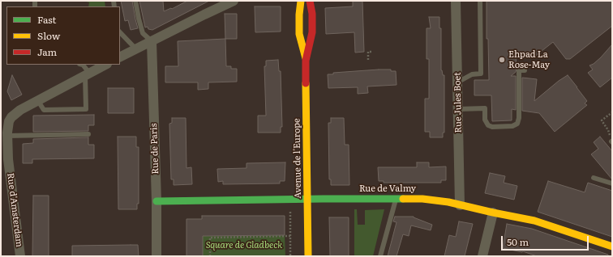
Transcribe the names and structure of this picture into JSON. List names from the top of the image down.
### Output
{
  "streets": {
    "street": [
      "Rue Jules Boet",
      "Rue de Paris",
      "Avenue de l'Europe",
      "Rue de Valmy",
      "Rue d'Amsterdam"
    ]
  },
  "crossings": [
    ["Rue Jules Boet", "Rue de Valmy"],
    ["Rue de Paris", "Rue de Valmy"],
    ["Avenue de l'Europe", "Rue de Valmy"]
  ],
  "parks": ["Square de Gladbeck"],
  "places": ["Ehpad La Rose-May"],
  "legend": ["Fast", "Slow", "Jam"],
  "scale_bar": "50 m"
}
